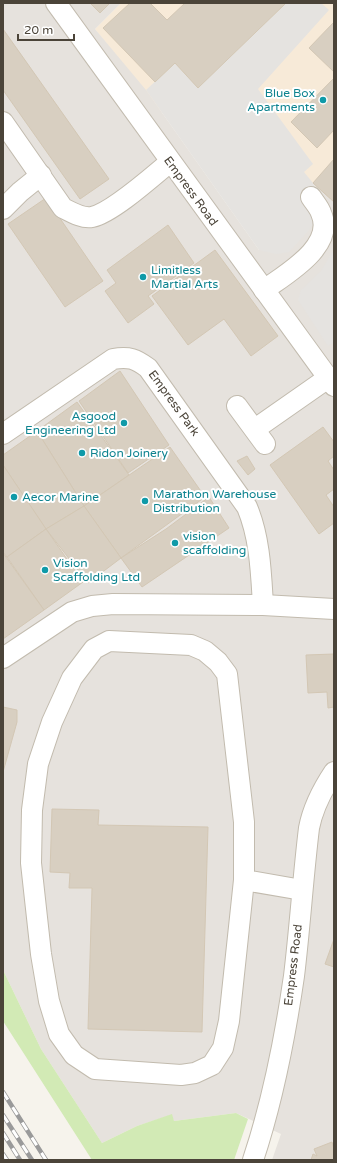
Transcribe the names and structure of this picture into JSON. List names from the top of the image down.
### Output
{
  "streets": {
    "street": ["Empress Road", "Empress Park"]
  },
  "places": [
    "Blue Box Apartments",
    "Limitless Martial Arts",
    "Asgood Engineering Ltd",
    "Ridon Joinery",
    "Aecor Marine",
    "Marathon Warehouse Distribution",
    "vision scaffolding",
    "Vision Scaffolding Ltd"
  ],
  "scale_bar": "20 m"
}
